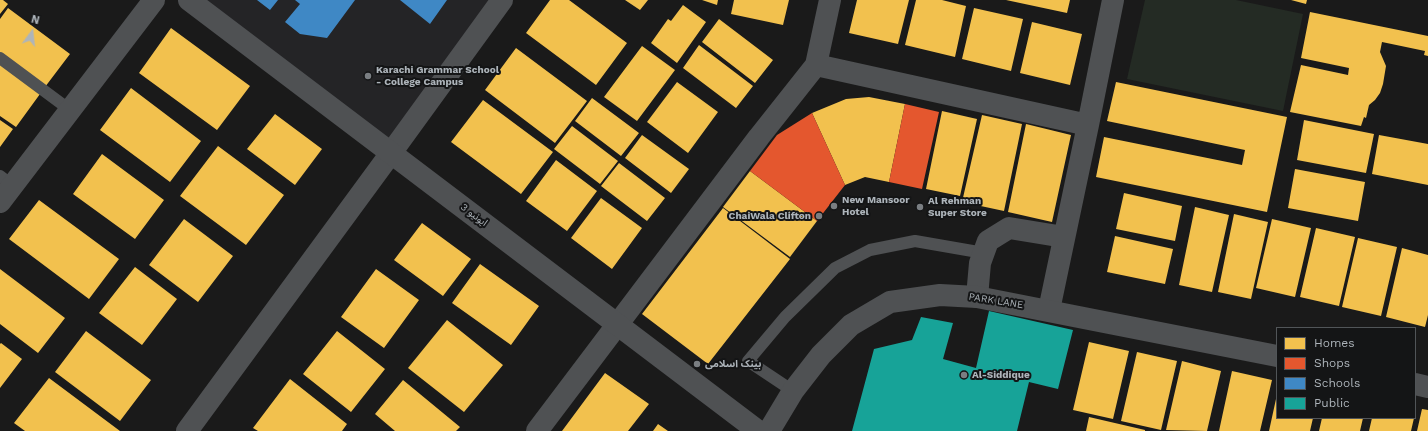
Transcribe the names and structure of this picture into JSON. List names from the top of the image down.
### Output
{
  "streets": {
    "street": ["ایونیو 3", "PARK LANE"]
  },
  "places": [
    "Karachi Grammar School - College Campus",
    "New Mansoor Hotel",
    "Al Rehman Super Store",
    "ChaiWala Clifton",
    "بینک اسلامی",
    "Al-Siddique"
  ],
  "legend": [
    "Homes",
    "Shops",
    "Schools",
    "Public"
  ],
  "north": "top"
}
